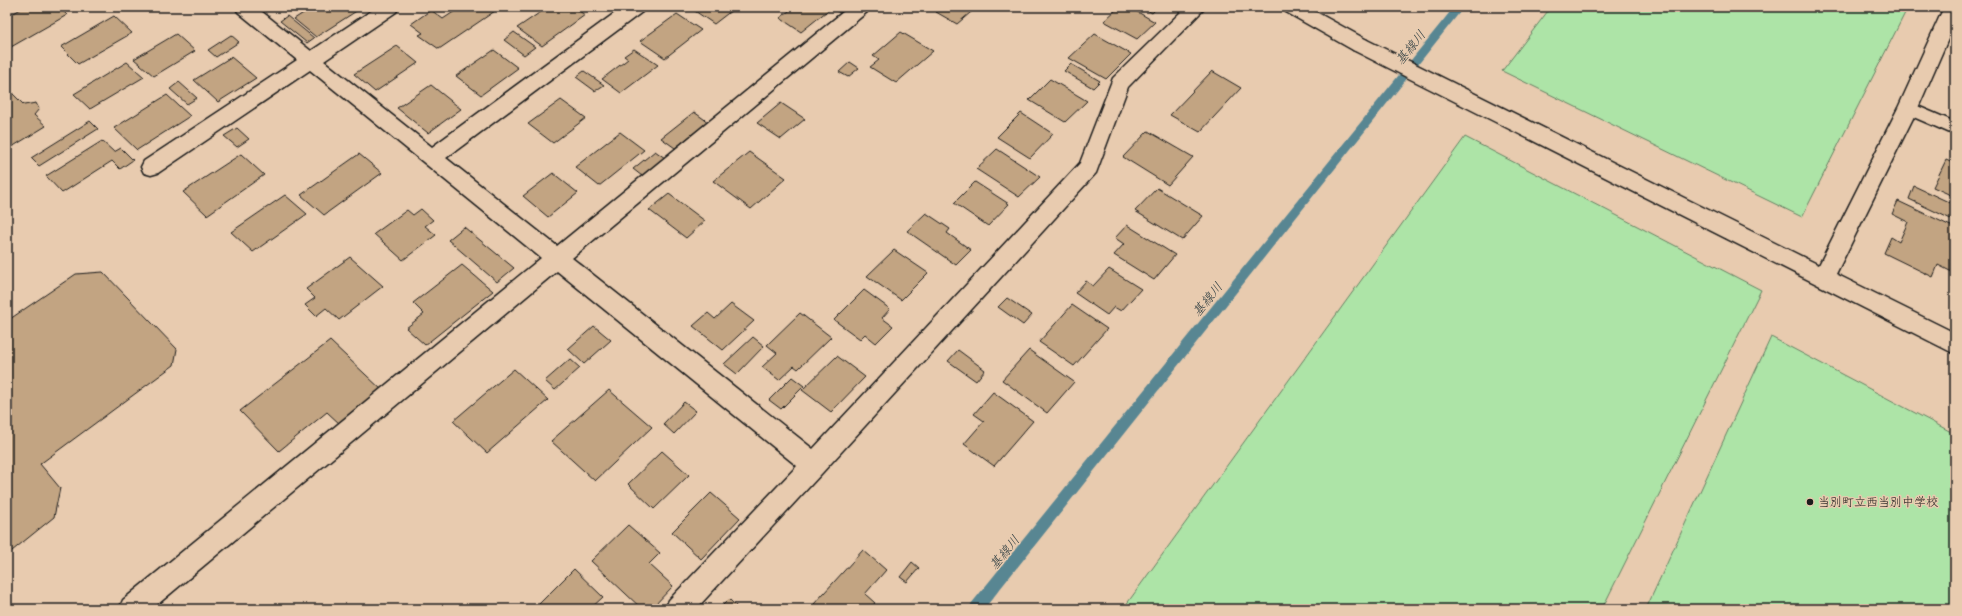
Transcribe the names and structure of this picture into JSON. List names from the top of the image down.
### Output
{
  "water": ["基線川"],
  "places": ["当別町立西当別中学校"]
}
